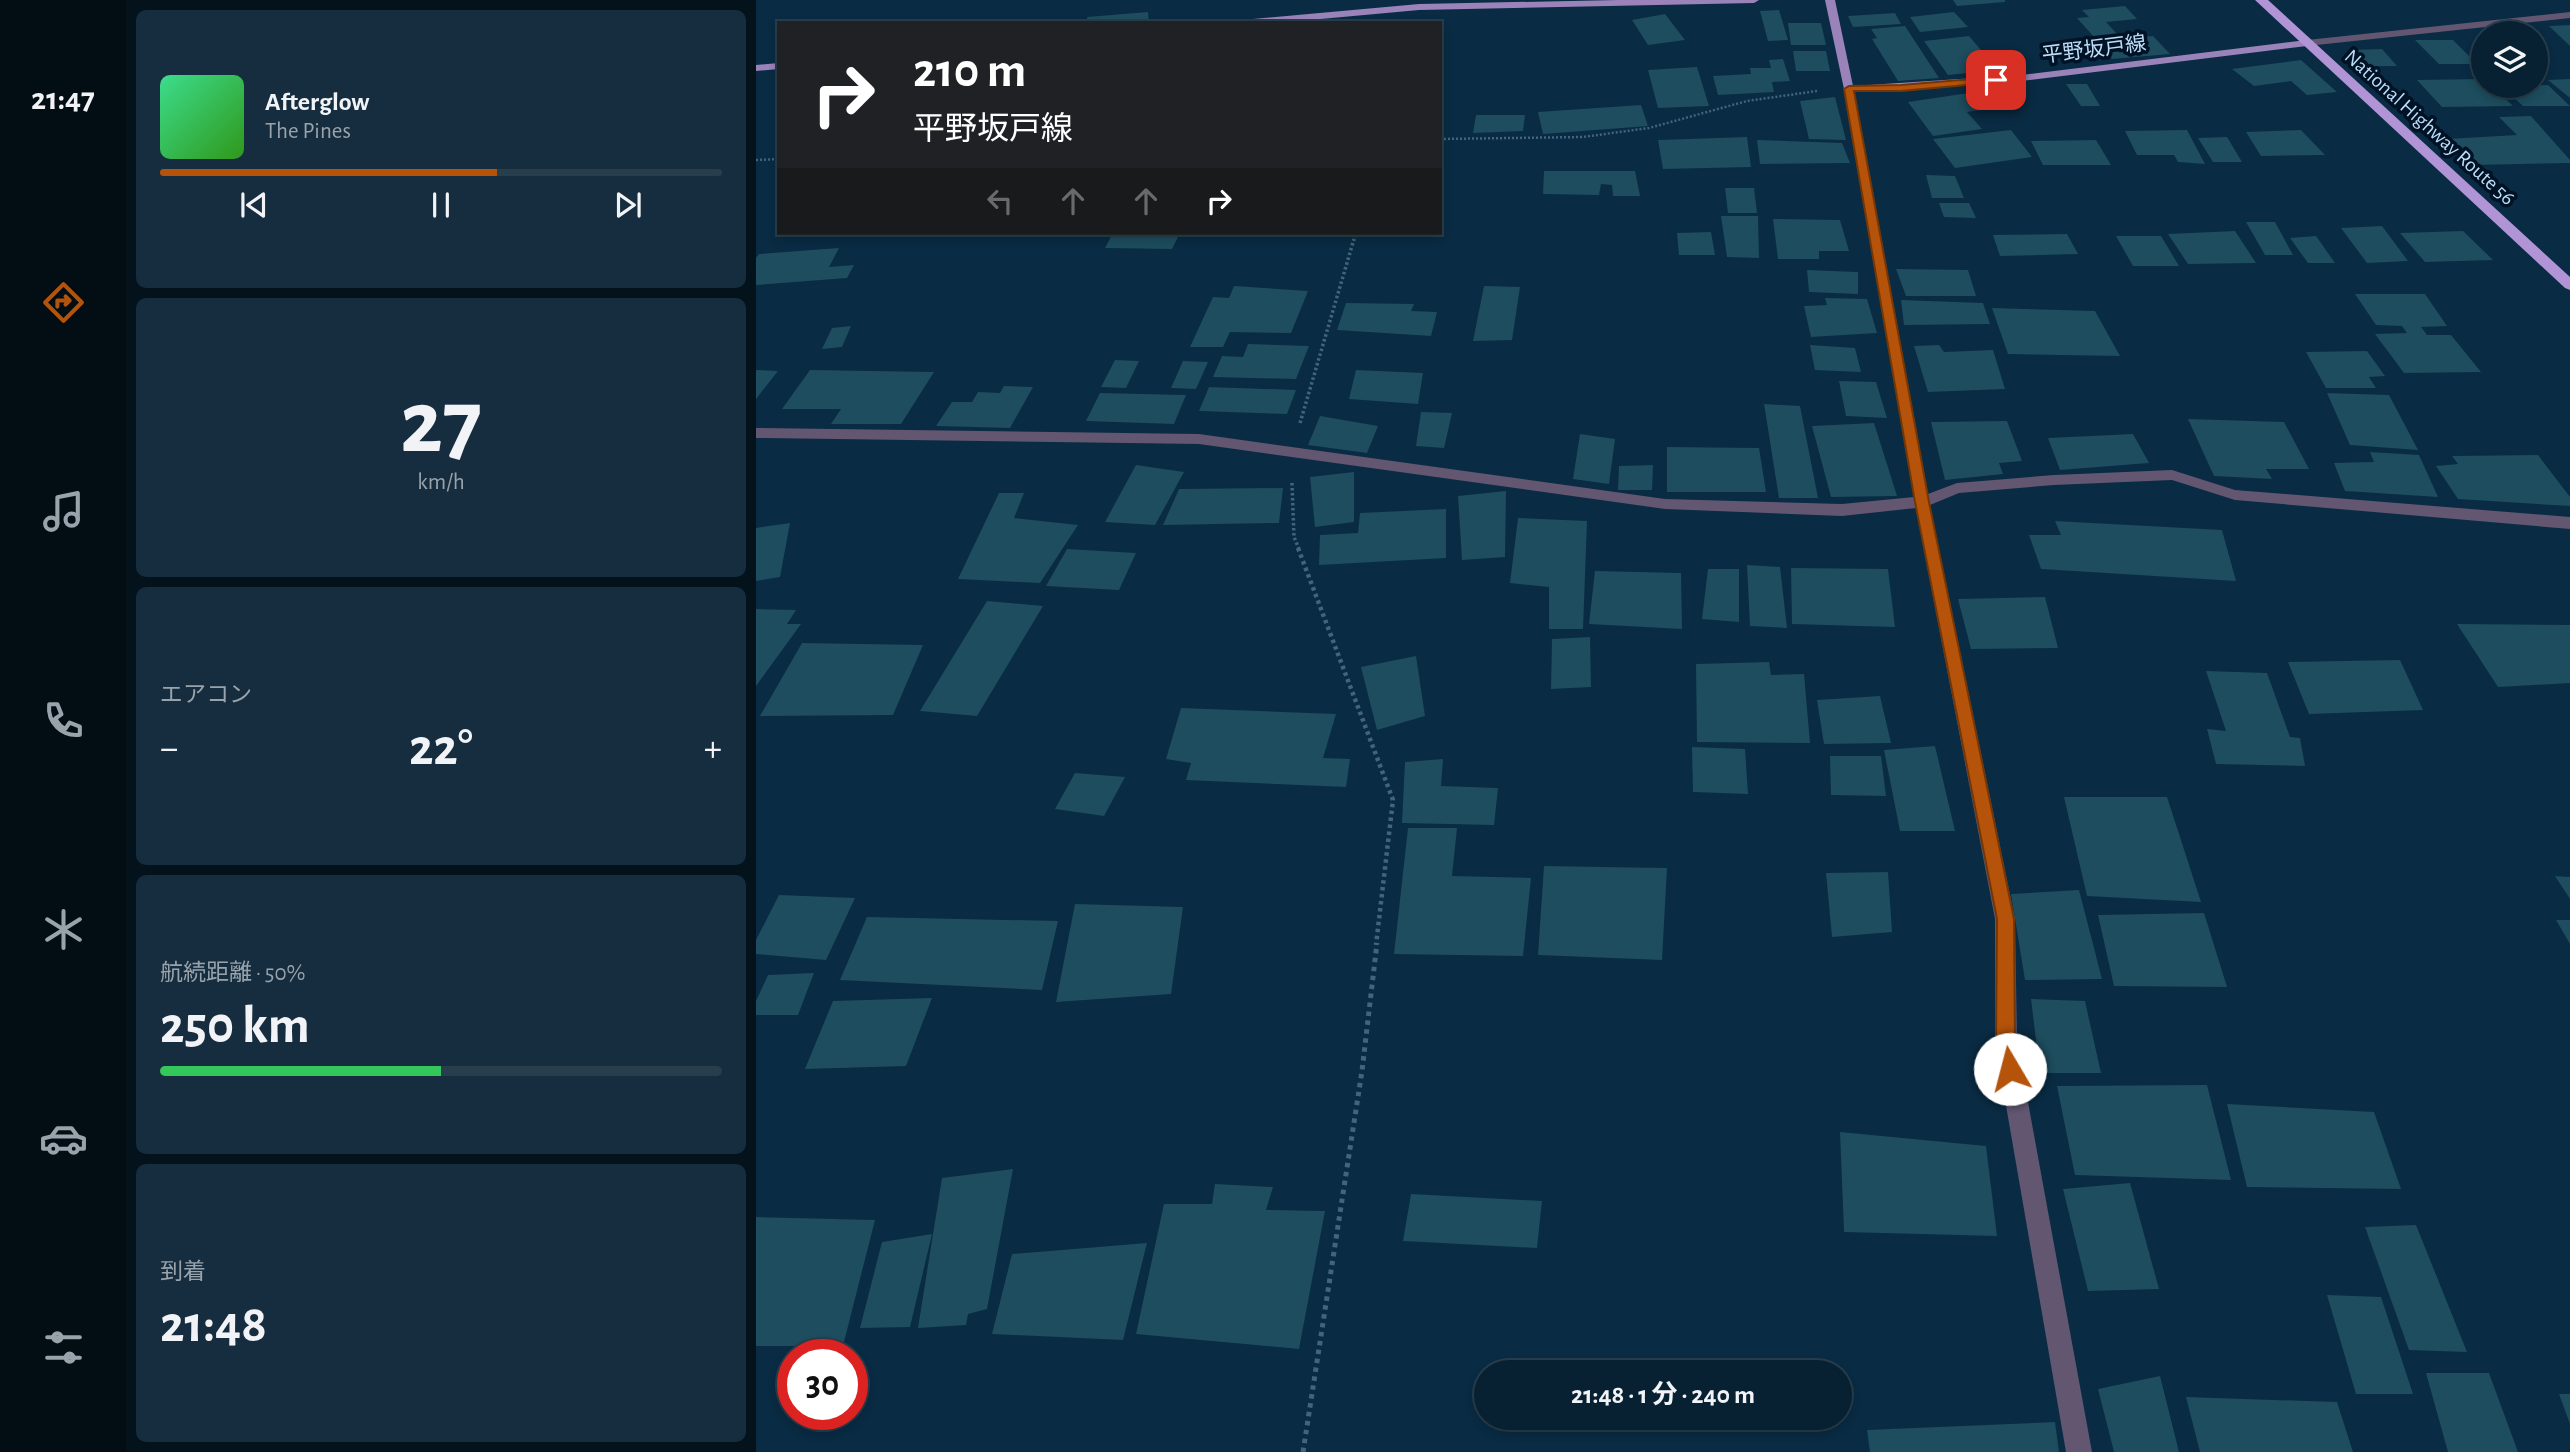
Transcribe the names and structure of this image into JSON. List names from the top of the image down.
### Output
{
  "streets": {
    "highway": ["National Highway Route 56"],
    "main road": ["平野坂戸線"]
  },
  "crossings": [
    ["平野坂戸線", "National Highway Route 56"]
  ],
  "page": {
    "tabs": "21:47",
    "turn": ["210 m", "平野坂戸線"],
    "song": ["Afterglow", "The Pines"],
    "tile": [
      ["27", "km/h"],
      "エアコン",
      ["航続距離 · 50%", "250 km"],
      ["到着", "21:48"]
    ],
    "heat": ["−", "22°", "+"],
    "limit": "30",
    "trip": "21:48 · 1 分 · 240 m"
  }
}
